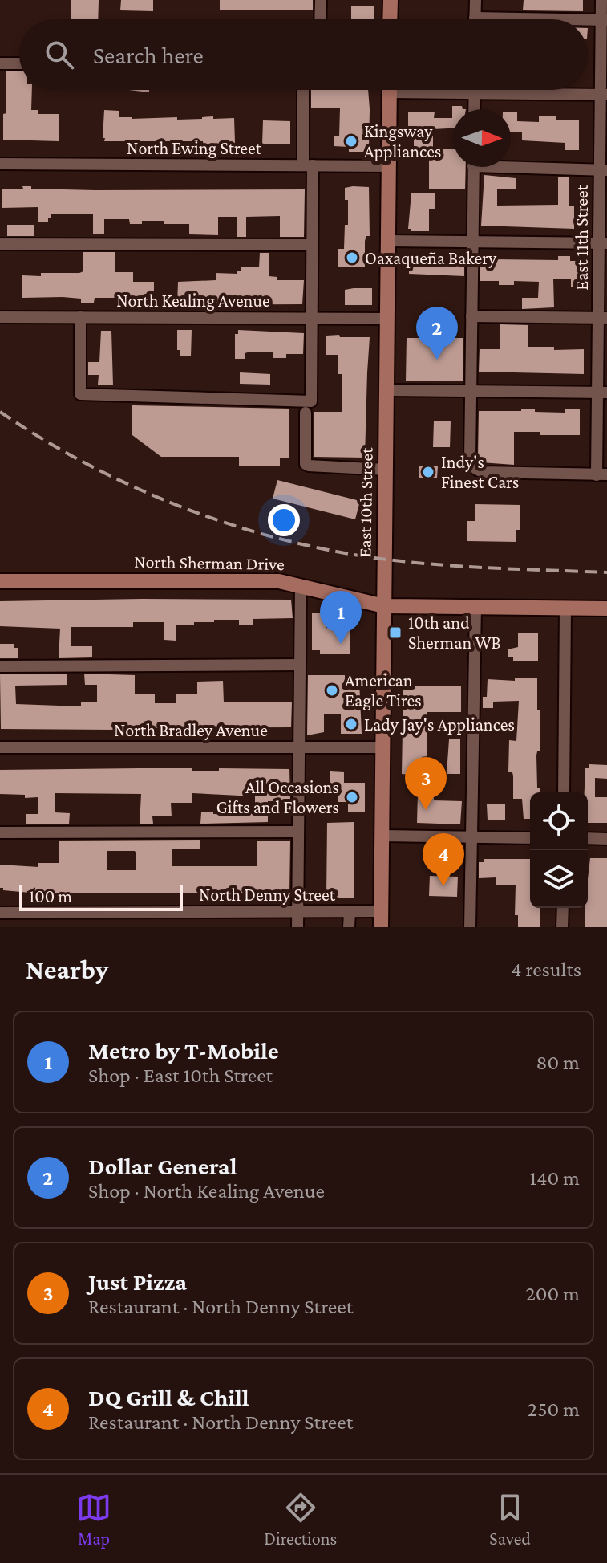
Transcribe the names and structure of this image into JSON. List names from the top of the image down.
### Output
{
  "streets": {
    "main road": ["East 10th Street", "North Sherman Drive"],
    "street": [
      "North Ewing Street",
      "East 11th Street",
      "North Kealing Avenue",
      "North Bradley Avenue",
      "North Denny Street"
    ]
  },
  "crossings": [
    ["North Ewing Street", "East 10th Street"],
    ["North Kealing Avenue", "East 10th Street"],
    ["East 10th Street", "North Sherman Drive"],
    ["East 10th Street", "North Bradley Avenue"],
    ["East 10th Street", "North Denny Street"]
  ],
  "places": {
    "other": [
      "Kingsway Appliances",
      "Oaxaqueña Bakery",
      "Indy's Finest Cars",
      "American Eagle Tires",
      "Lady Jay's Appliances",
      "All Occasions Gifts and Flowers"
    ],
    "transit": ["10th and Sherman WB"]
  },
  "scale_bar": "100 m",
  "north": "right",
  "page": {
    "search": "Search here",
    "pins": [
      "2",
      "1",
      "3",
      "4"
    ],
    "scale": "100 m",
    "heading": ["Nearby", "4 results"],
    "list": [
      {
        "mark": "1",
        "name": "Metro by T-Mobile",
        "note": "Shop · East 10th Street",
        "value": "80 m"
      },
      {
        "mark": "2",
        "name": "Dollar General",
        "note": "Shop · North Kealing Avenue",
        "value": "140 m"
      },
      {
        "mark": "3",
        "name": "Just Pizza",
        "note": "Restaurant · North Denny Street",
        "value": "200 m"
      },
      {
        "mark": "4",
        "name": "DQ Grill & Chill",
        "note": "Restaurant · North Denny Street",
        "value": "250 m"
      }
    ],
    "nav": ["Map", "Directions", "Saved"]
  }
}
